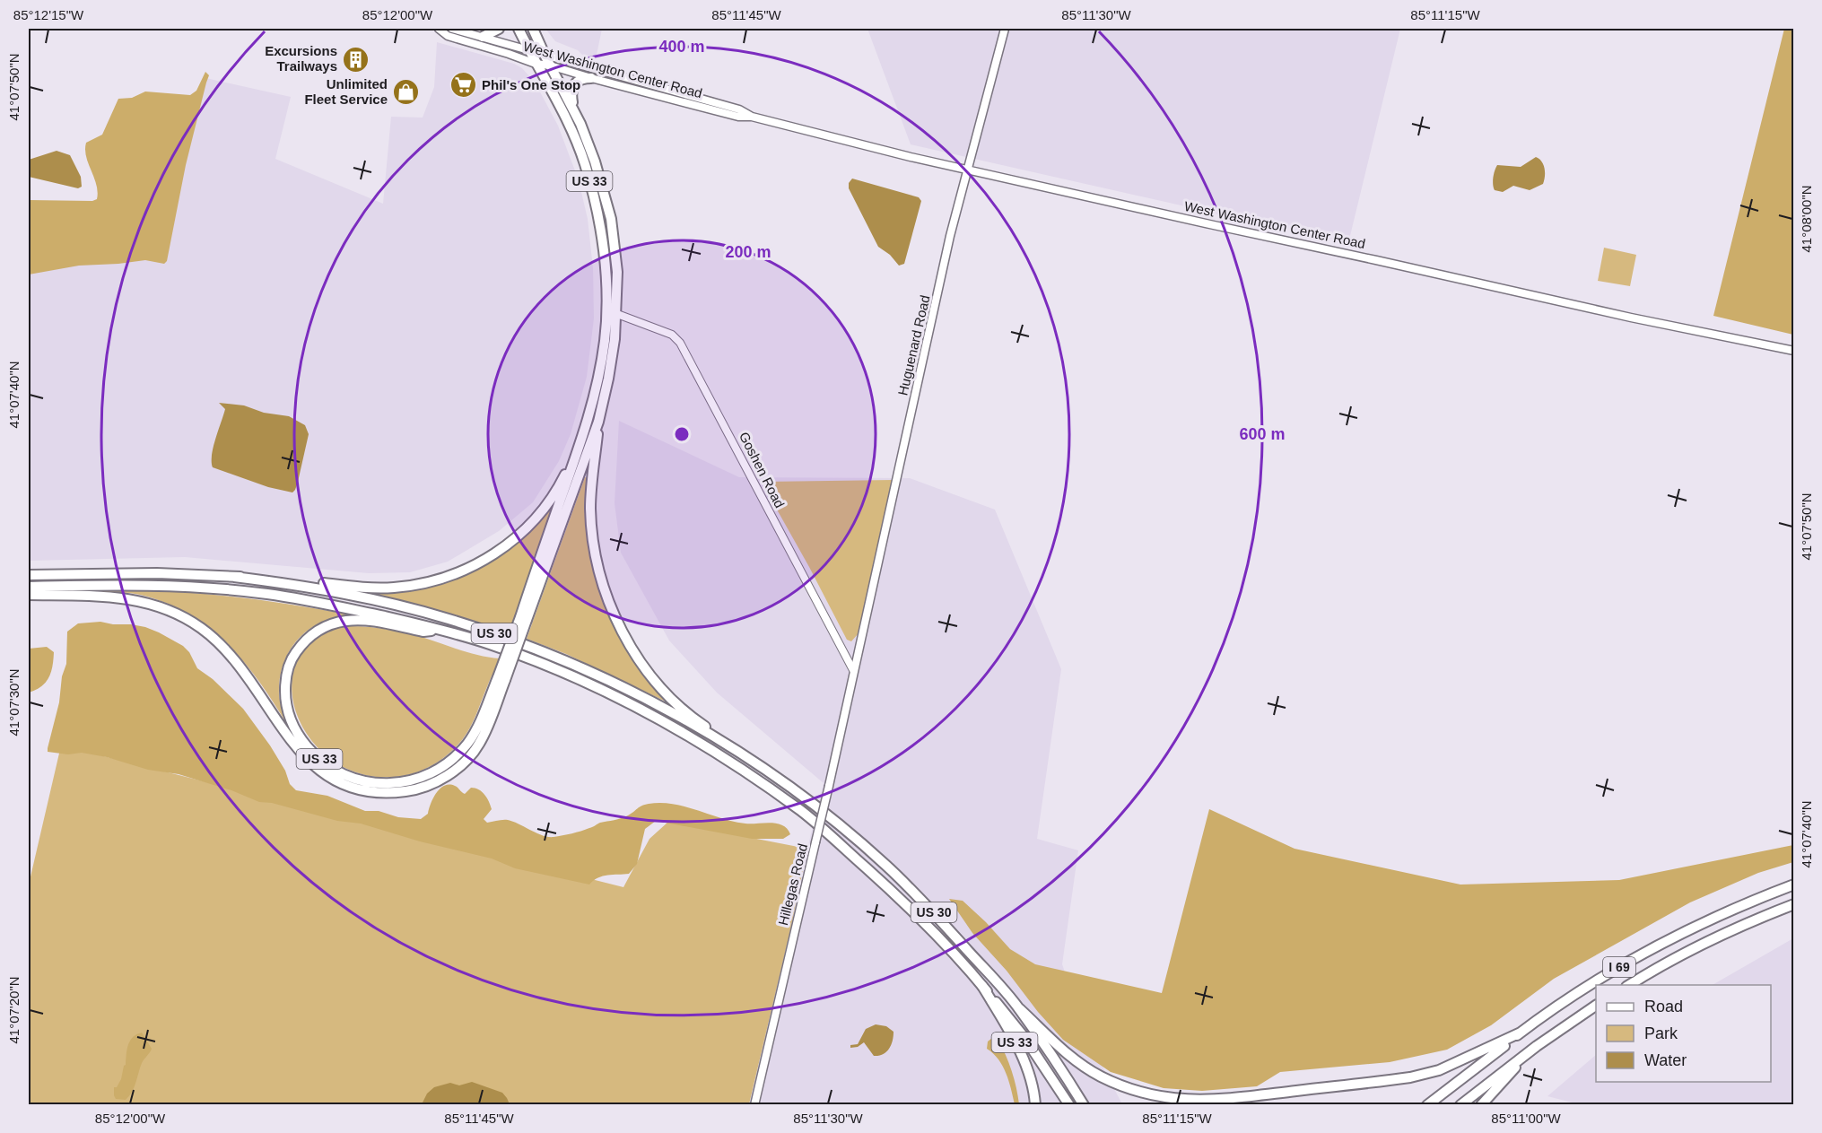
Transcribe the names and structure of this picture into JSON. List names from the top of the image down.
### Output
{
  "streets": {
    "highway": ["US 33", "US 30", "I 69"],
    "main road": ["West Washington Center Road", "Huguenard Road", "Hillegas Road"],
    "street": ["Goshen Road"]
  },
  "crossings": [
    ["West Washington Center Road", "US 33"],
    ["West Washington Center Road", "Huguenard Road"],
    ["US 33", "Goshen Road"],
    ["US 33", "US 30"],
    ["Huguenard Road", "Goshen Road"],
    ["Huguenard Road", "Hillegas Road"],
    ["Goshen Road", "Hillegas Road"],
    ["US 30", "I 69"]
  ],
  "places": {
    "building": ["Excursions Trailways"],
    "supermarket": ["Phil's One Stop"],
    "shop": ["Unlimited Fleet Service"]
  },
  "legend": ["Road", "Park", "Water"],
  "coordinates": [
    "85°12'15\"W",
    "85°12'00\"W",
    "85°11'45\"W",
    "85°11'30\"W",
    "85°11'15\"W",
    "41°07'50\"N",
    "41°08'00\"N",
    "41°07'40\"N",
    "41°07'30\"N",
    "41°07'20\"N",
    "85°11'00\"W"
  ],
  "rings": ["400 m", "200 m", "600 m"]
}
